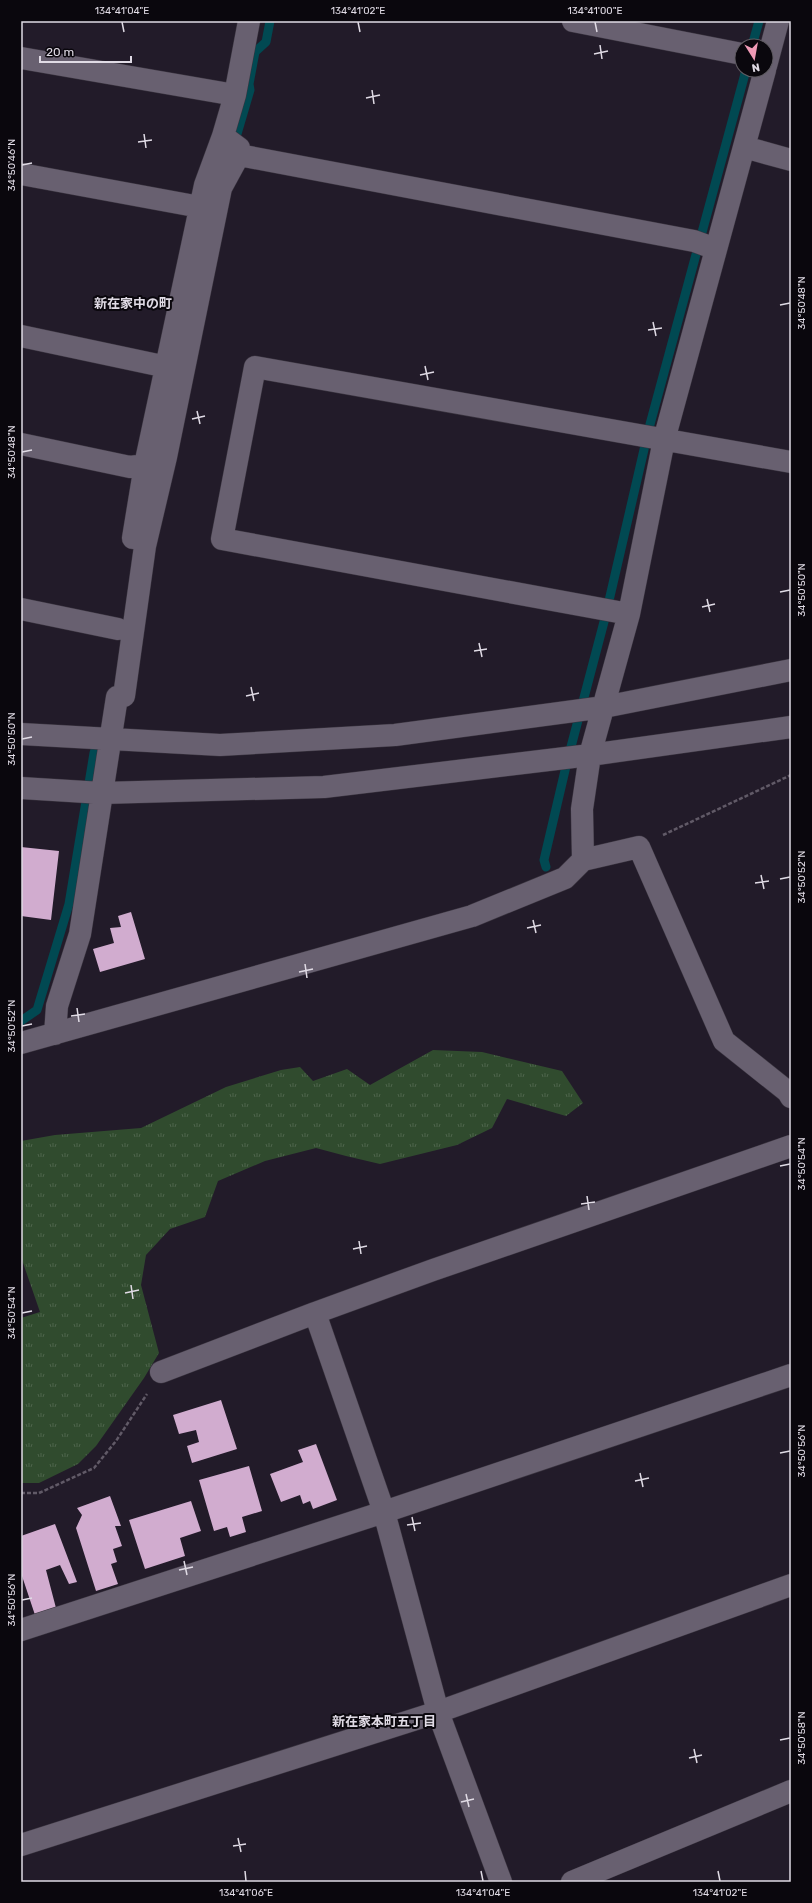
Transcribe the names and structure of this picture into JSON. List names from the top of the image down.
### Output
{
  "districts": ["新在家中の町", "新在家本町五丁目"],
  "scale_bar": "20 m",
  "north": "bottom",
  "coordinates": [
    "134°41'04\"E",
    "134°41'02\"E",
    "134°41'00\"E",
    "34°50'46\"N",
    "34°50'48\"N",
    "34°50'50\"N",
    "34°50'52\"N",
    "34°50'54\"N",
    "34°50'56\"N",
    "34°50'58\"N",
    "134°41'06\"E"
  ]
}
